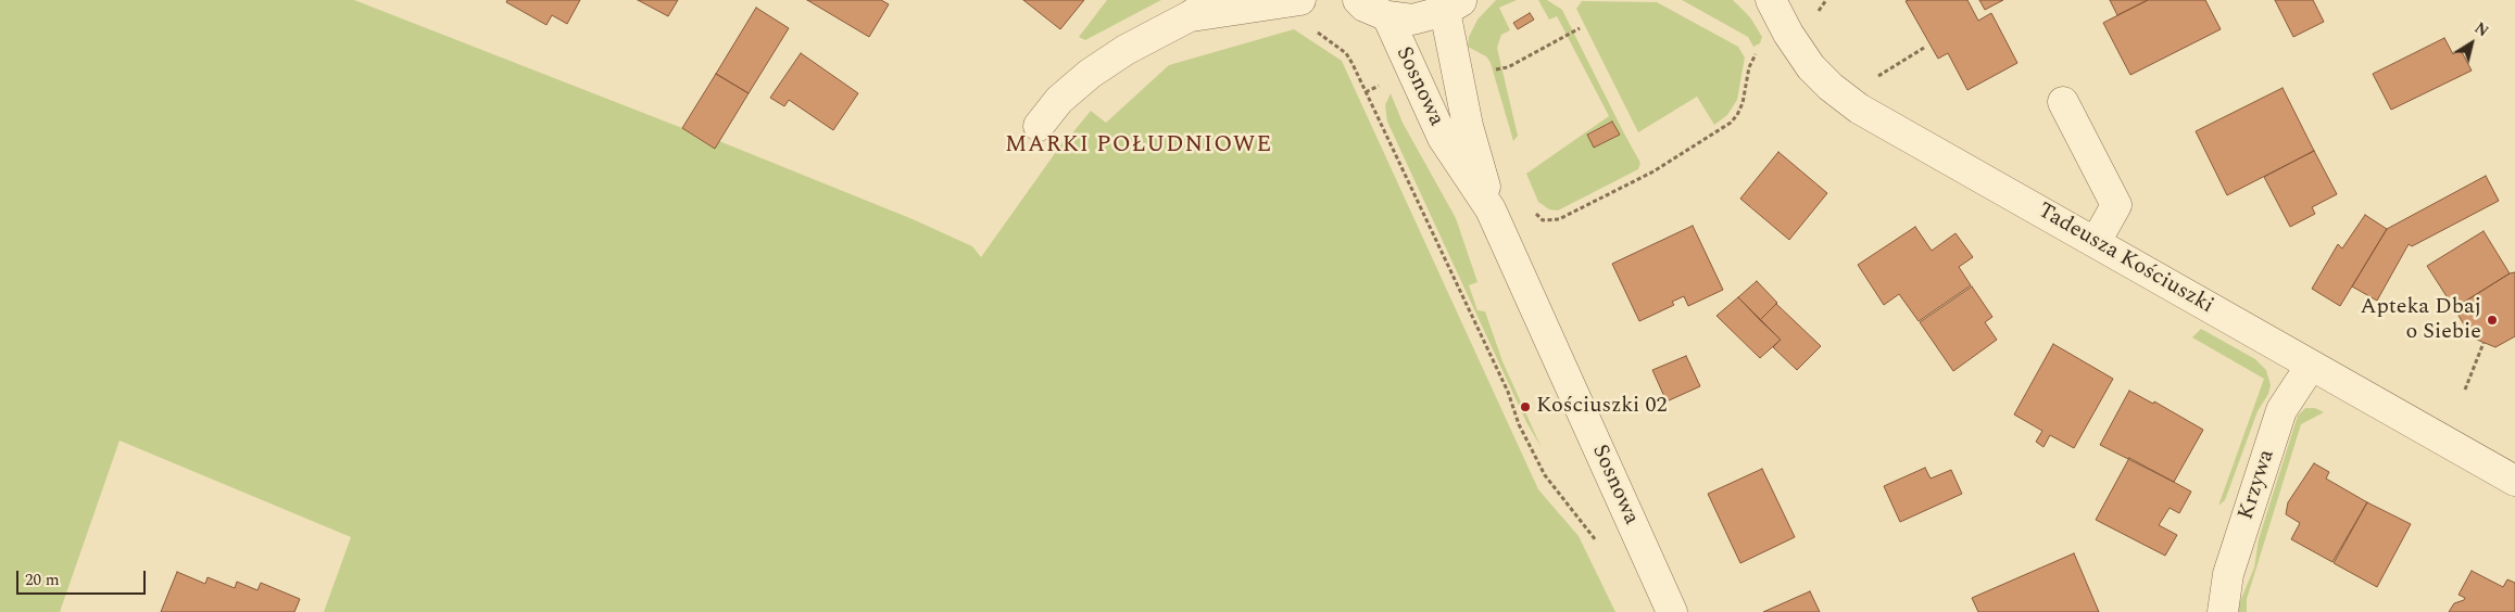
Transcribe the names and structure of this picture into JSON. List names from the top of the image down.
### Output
{
  "streets": {
    "street": ["Sosnowa", "Tadeusza Kościuszki", "Krzywa"]
  },
  "crossings": [
    ["Tadeusza Kościuszki", "Krzywa"]
  ],
  "districts": ["MARKI POŁUDNIOWE"],
  "places": ["Apteka Dbaj o Siebie", "Kościuszki 02"],
  "scale_bar": "20 m",
  "north": "top right"
}
